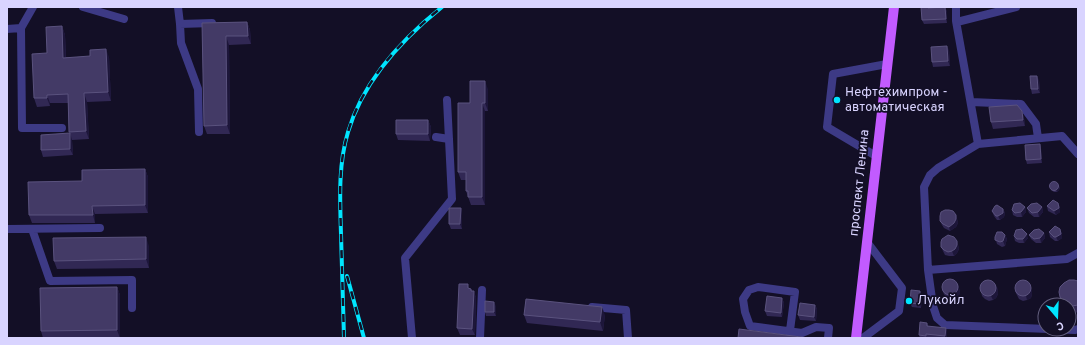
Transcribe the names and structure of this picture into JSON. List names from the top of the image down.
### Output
{
  "streets": {
    "main road": ["проспект Ленина"]
  },
  "places": ["Нефтехимпром - автоматическая", "Лукойл"],
  "north": "bottom"
}
